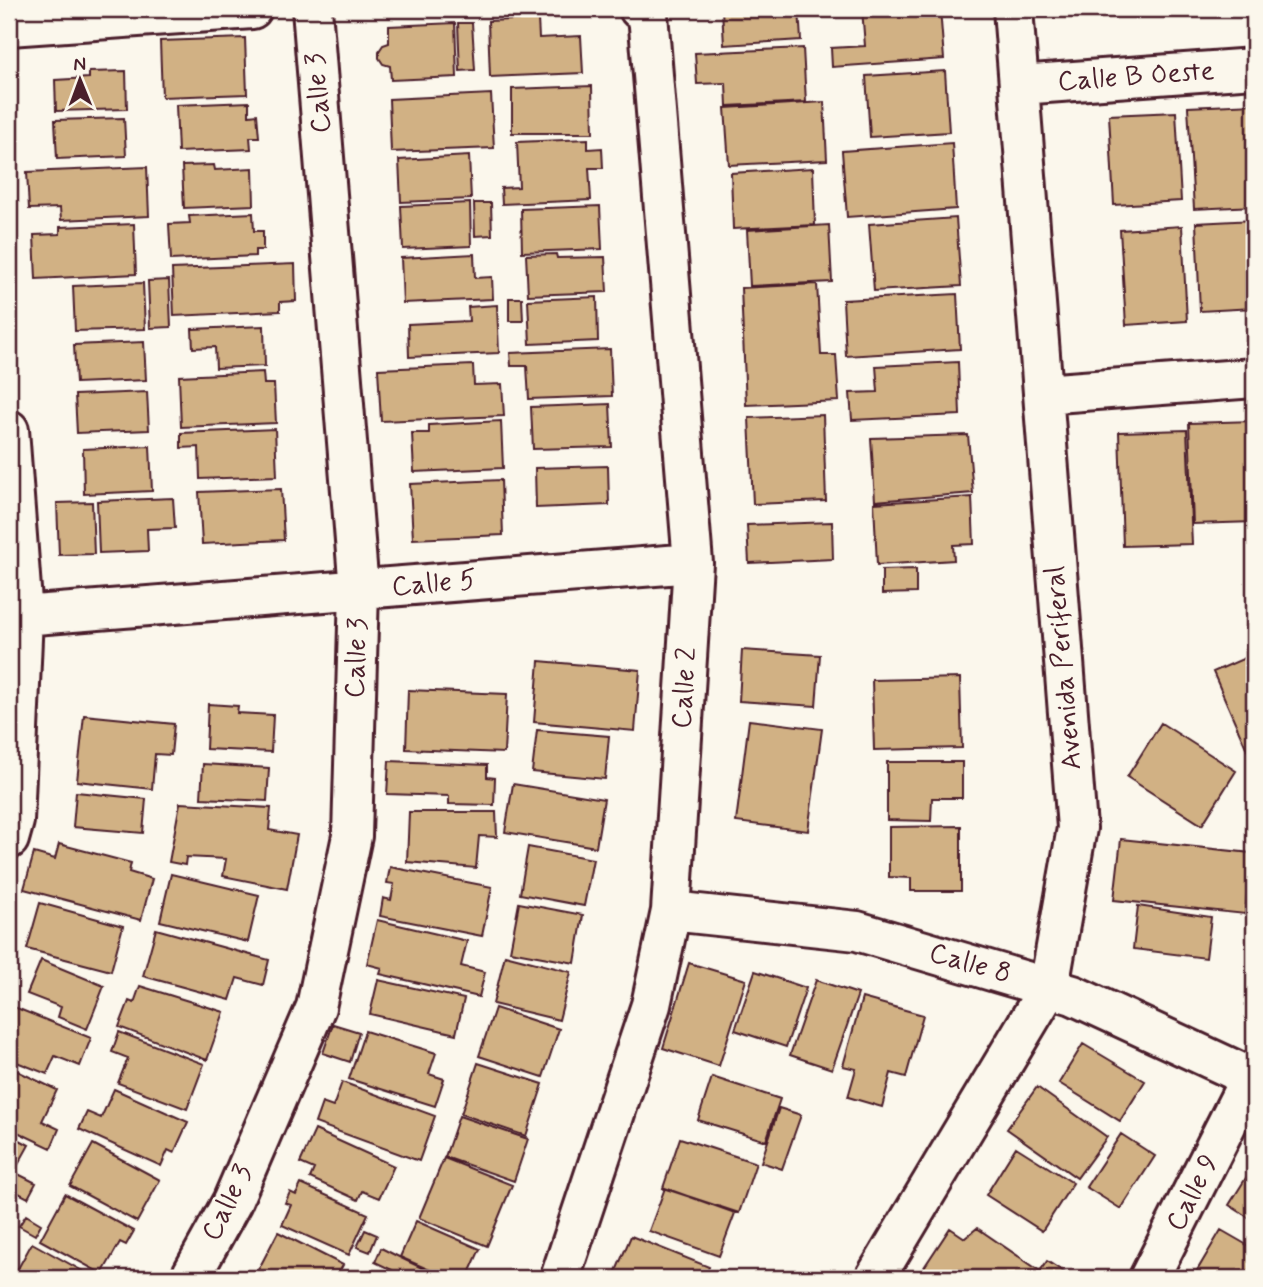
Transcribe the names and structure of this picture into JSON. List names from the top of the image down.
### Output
{
  "streets": {
    "street": [
      "Calle B Oeste",
      "Calle 3",
      "Calle 5",
      "Avenida Periferal",
      "Calle 2",
      "Calle 8",
      "Calle 9"
    ]
  },
  "crossings": [
    ["Calle B Oeste", "Avenida Periferal"],
    ["Calle 3", "Calle 5"],
    ["Calle 5", "Calle 2"],
    ["Avenida Periferal", "Calle 8"],
    ["Calle 2", "Calle 8"],
    ["Calle 8", "Calle 9"]
  ],
  "north": "top"
}
